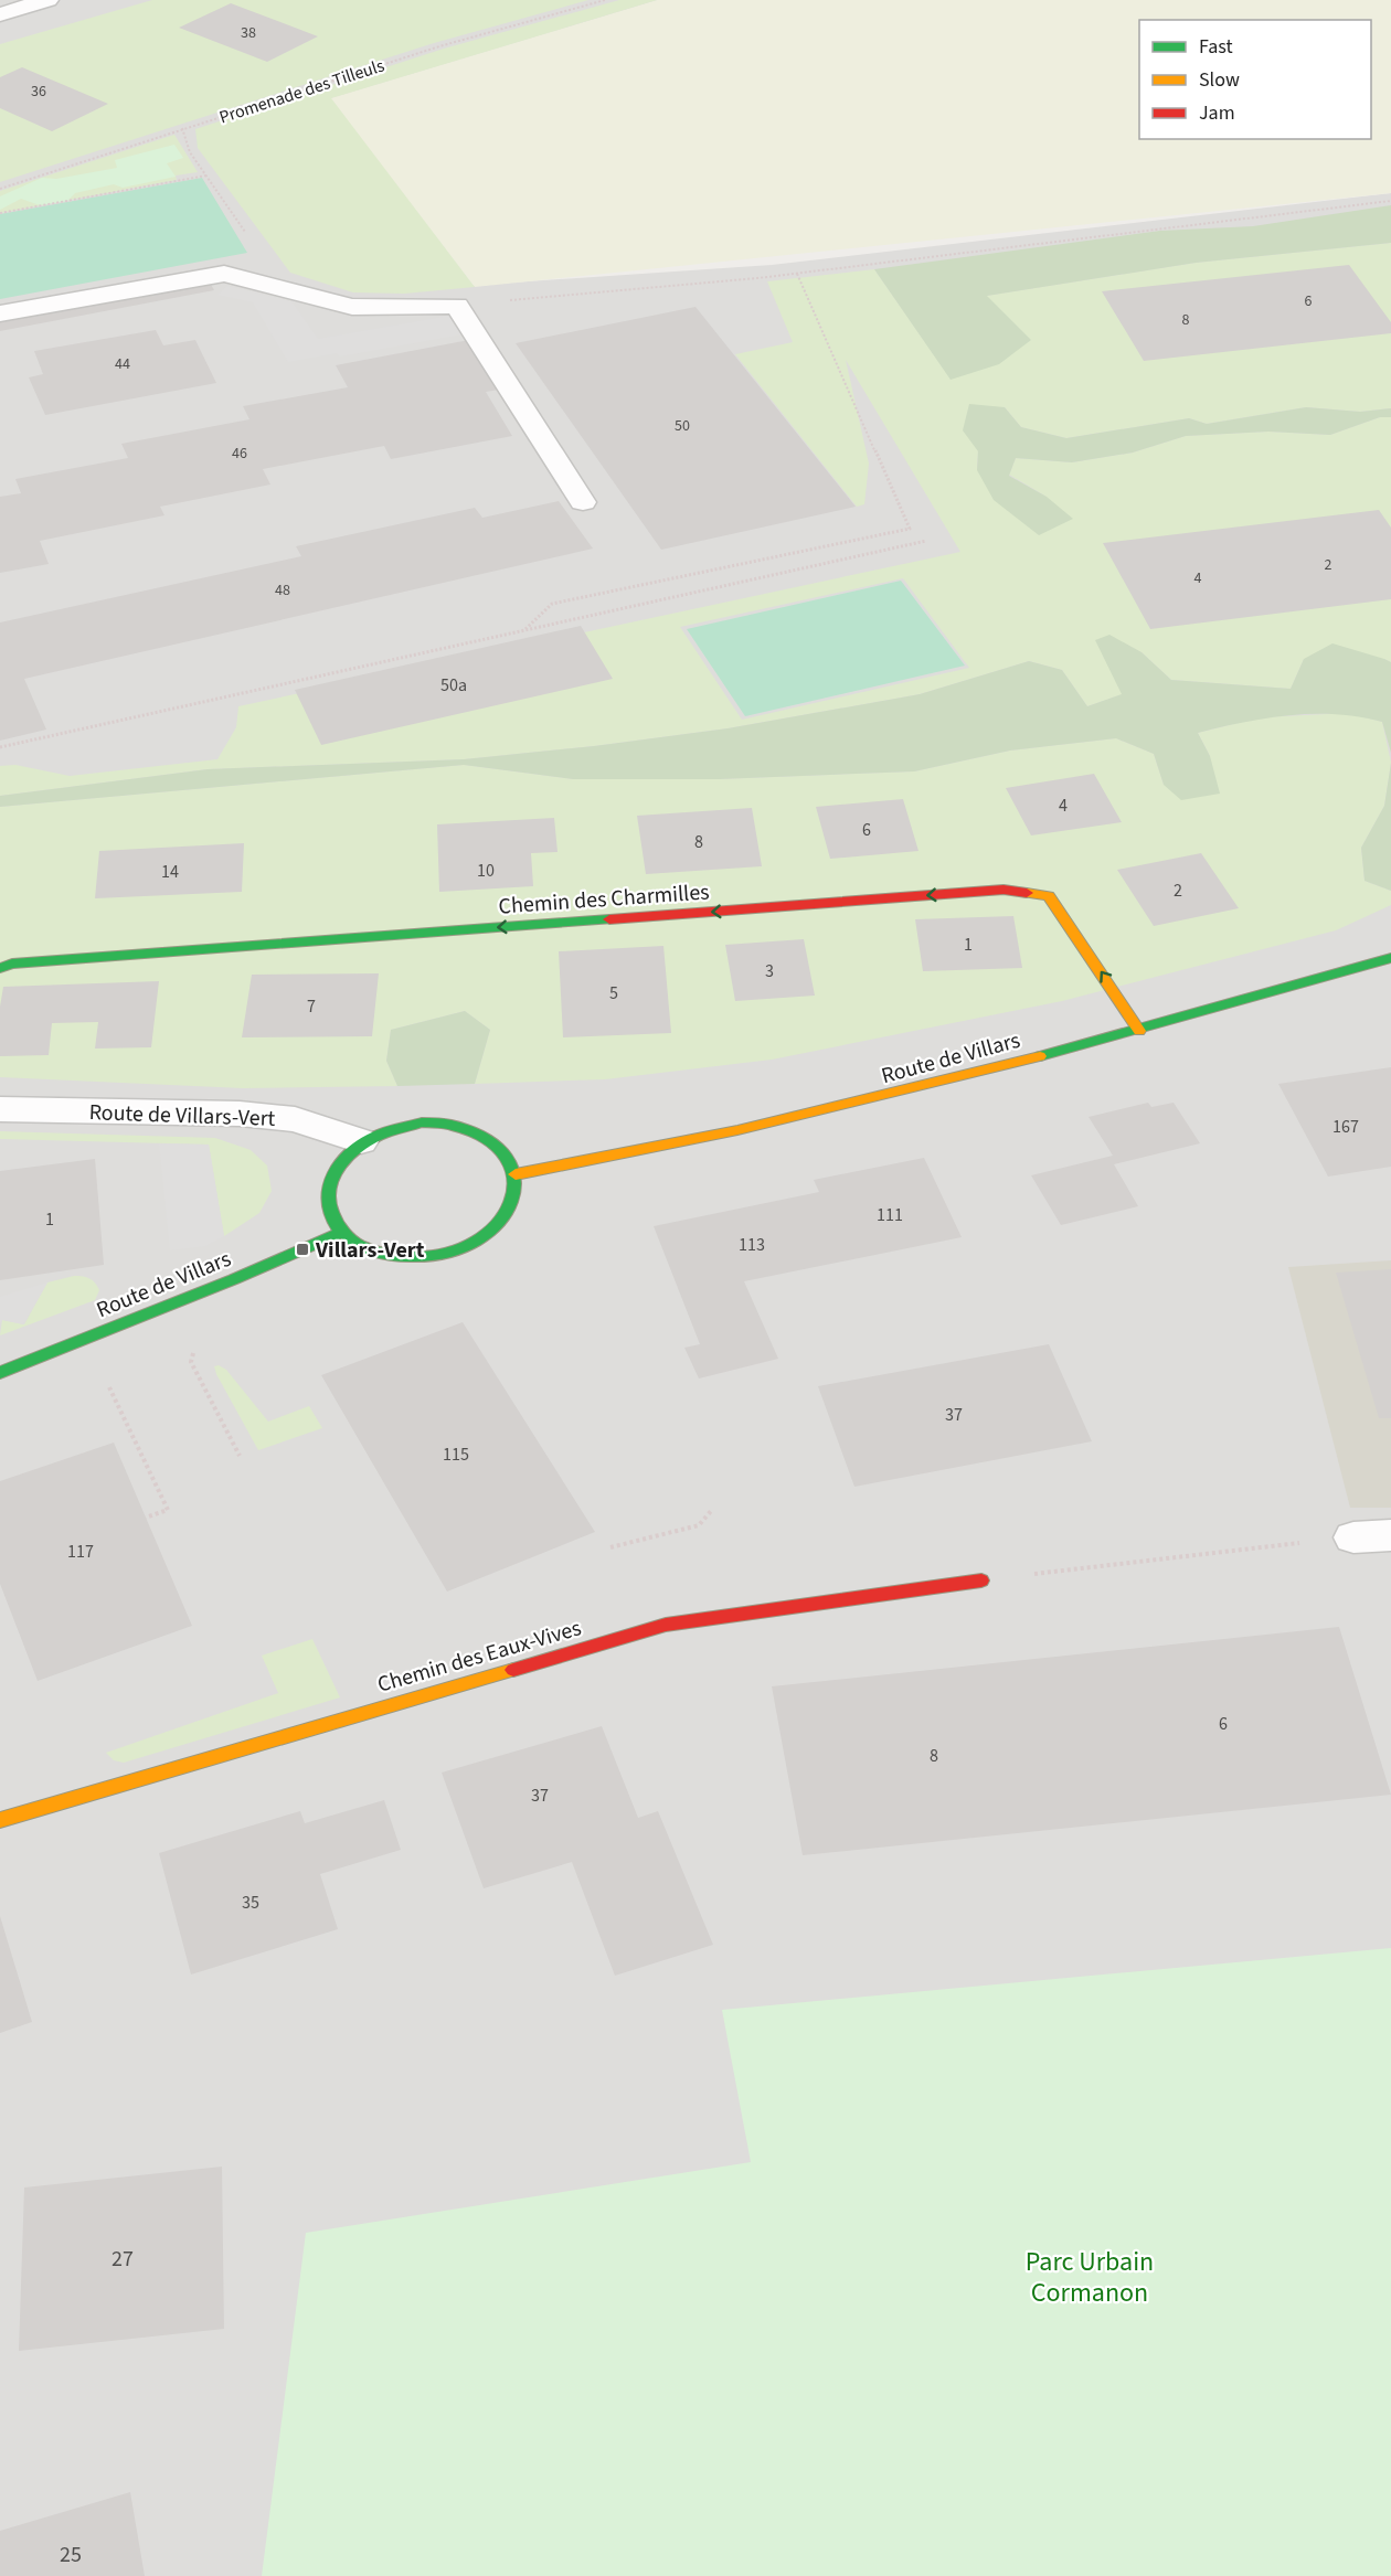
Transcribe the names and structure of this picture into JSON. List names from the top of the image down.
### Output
{
  "streets": {
    "street": [
      "Chemin des Charmilles",
      "Route de Villars",
      "Route de Villars-Vert",
      "Chemin des Eaux-Vives"
    ],
    "path": ["Promenade des Tilleuls"]
  },
  "crossings": [
    ["Chemin des Charmilles", "Route de Villars"],
    ["Route de Villars", "Route de Villars-Vert"]
  ],
  "one_way": ["Chemin des Charmilles"],
  "parks": ["Parc Urbain Cormanon"],
  "places": {
    "transit": ["Villars-Vert"]
  },
  "house_numbers": [
    "38",
    "36",
    "6",
    "8",
    "44",
    "50",
    "46",
    "2",
    "4",
    "48",
    "50a",
    "4",
    "6",
    "8",
    "10",
    "14",
    "2",
    "1",
    "3",
    "5",
    "7",
    "167",
    "111",
    "1",
    "113",
    "37",
    "115",
    "117",
    "6",
    "8",
    "37",
    "35",
    "27",
    "25"
  ],
  "legend": ["Fast", "Slow", "Jam"]
}
